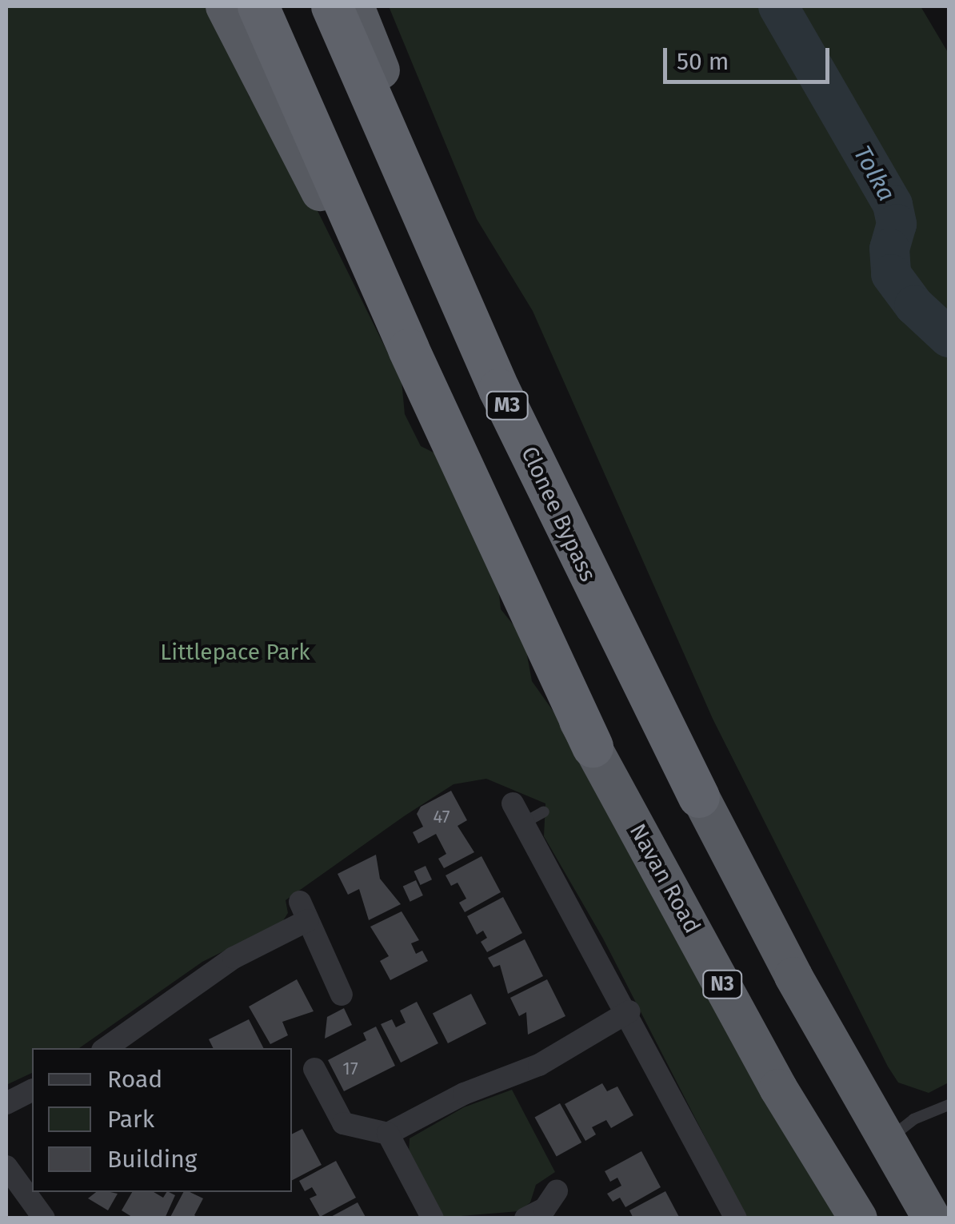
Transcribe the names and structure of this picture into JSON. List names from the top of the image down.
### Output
{
  "streets": {
    "highway": [
      "M3",
      "Clonee Bypass",
      "Navan Road",
      "N3"
    ]
  },
  "water": ["Tolka"],
  "parks": ["Littlepace Park"],
  "house_numbers": ["47", "17"],
  "legend": ["Road", "Park", "Building"],
  "scale_bar": "50 m"
}
